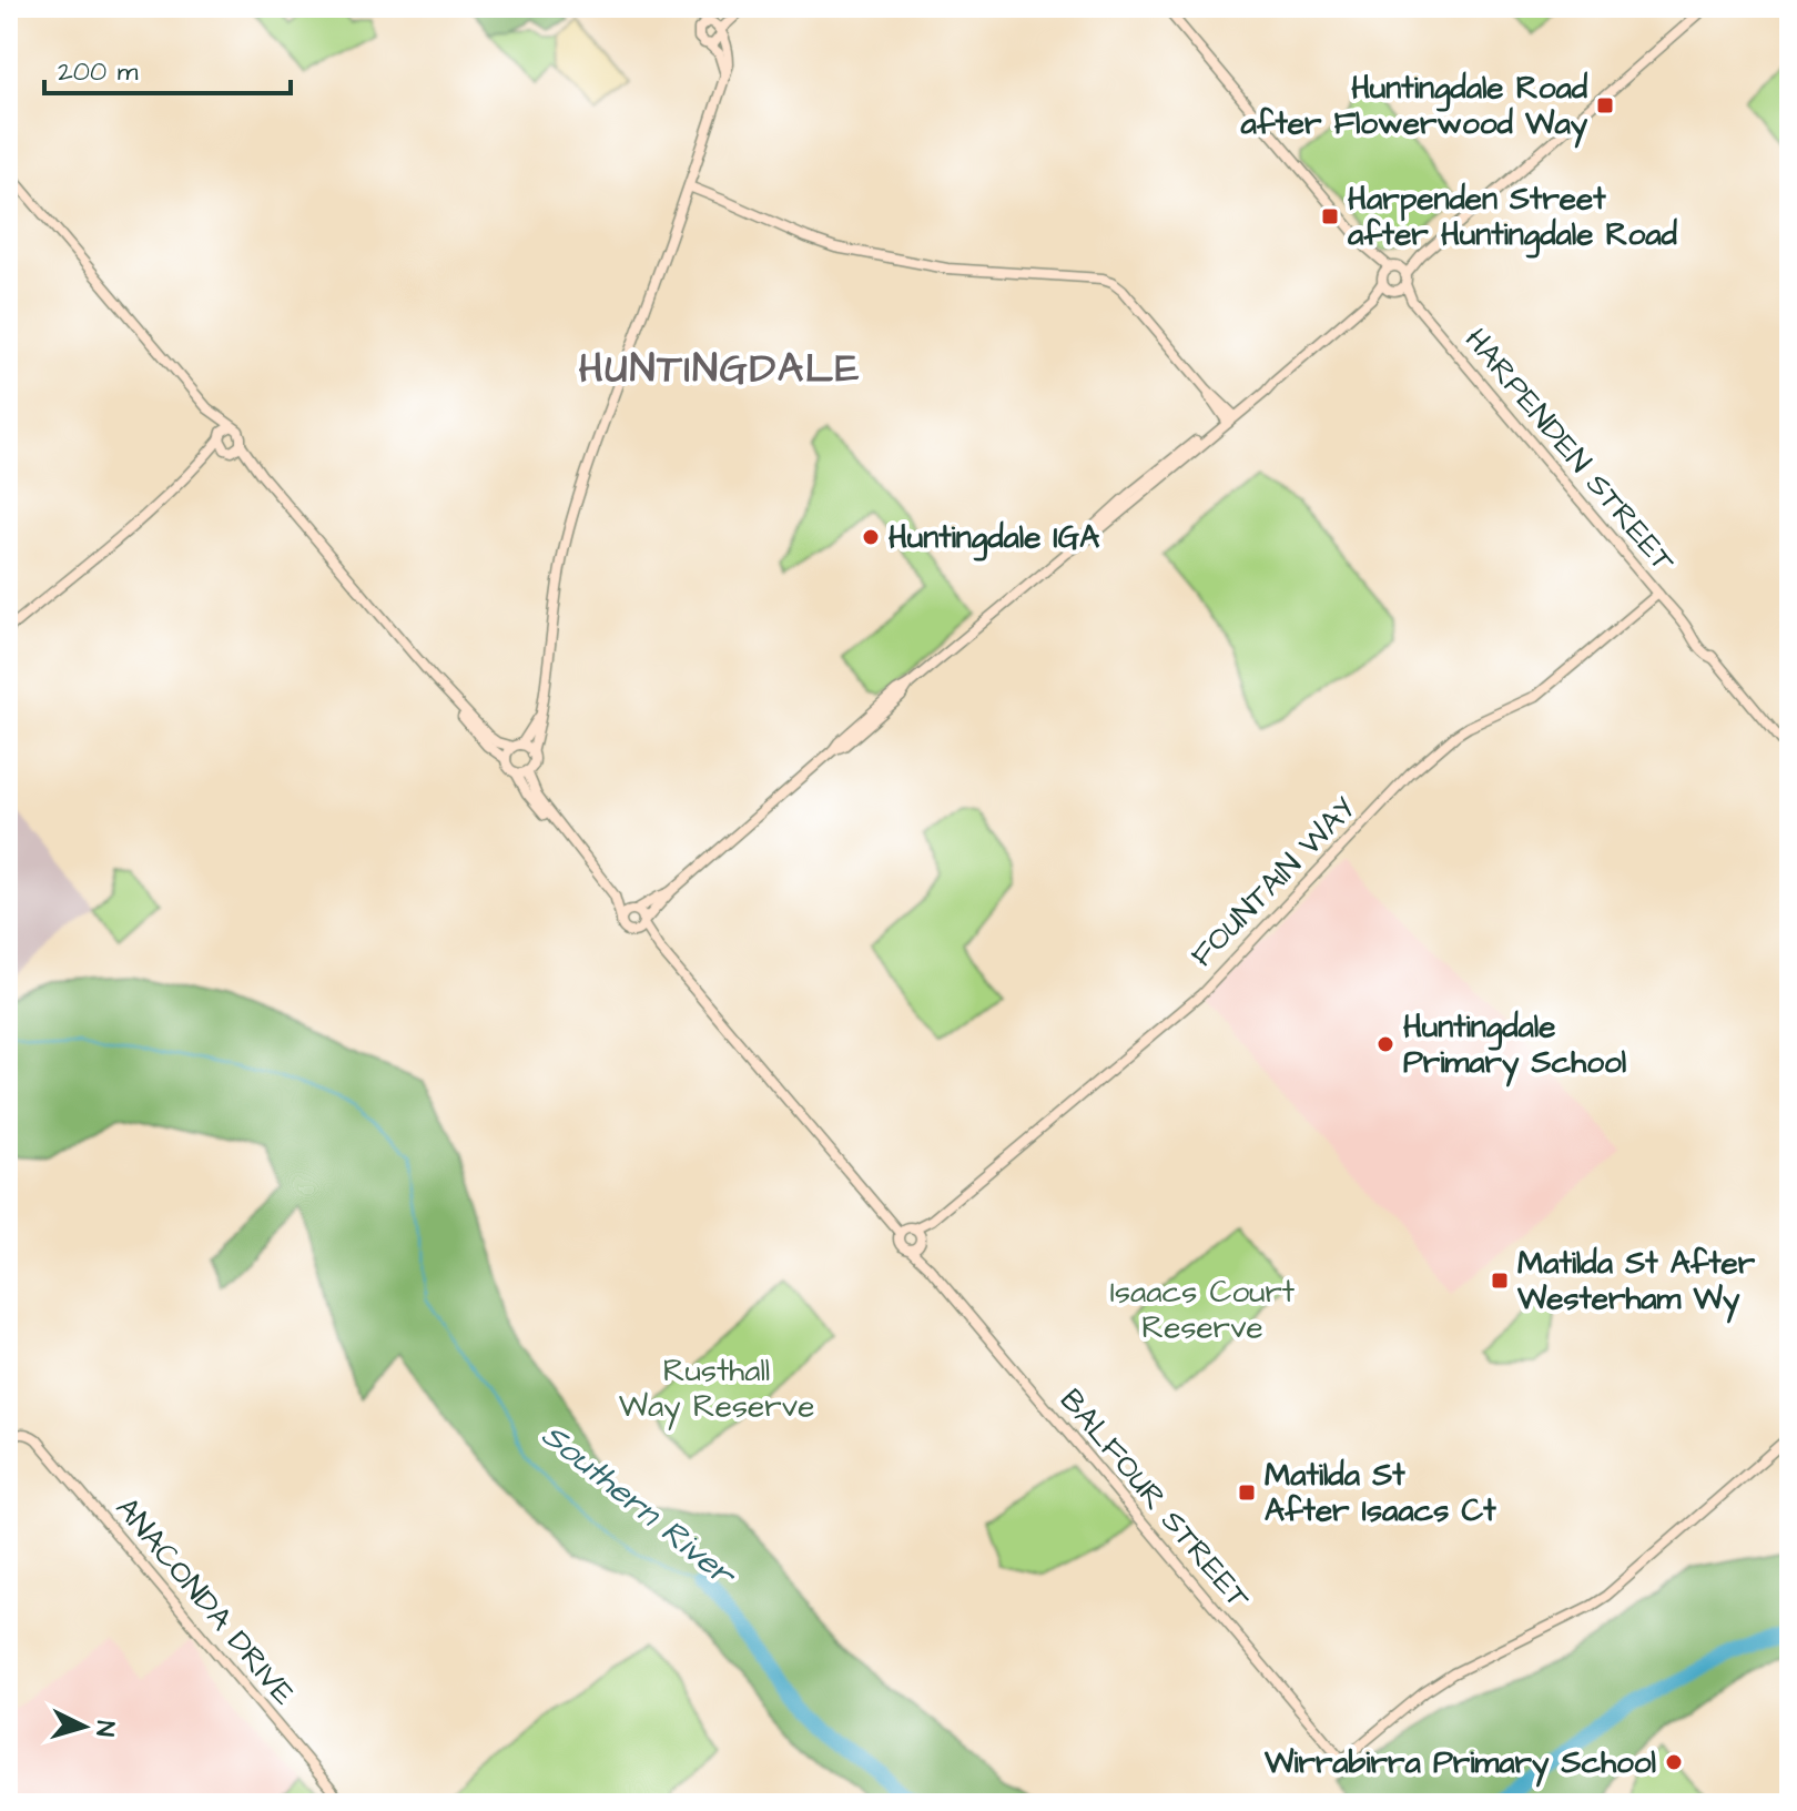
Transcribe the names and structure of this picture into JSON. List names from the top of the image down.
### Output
{
  "streets": {
    "street": [
      "HARPENDEN STREET",
      "FOUNTAIN WAY",
      "BALFOUR STREET",
      "ANACONDA DRIVE"
    ]
  },
  "crossings": [
    ["HARPENDEN STREET", "FOUNTAIN WAY"],
    ["FOUNTAIN WAY", "BALFOUR STREET"]
  ],
  "districts": ["HUNTINGDALE"],
  "water": ["Southern River"],
  "parks": ["Isaacs Court Reserve", "Rusthall Way Reserve"],
  "places": {
    "transit": [
      "Huntingdale Road after Flowerwood Way",
      "Harpenden Street after Huntingdale Road",
      "Matilda St After Westerham Wy",
      "Matilda St After Isaacs Ct"
    ],
    "other": ["Huntingdale IGA", "Huntingdale Primary School", "Wirrabirra Primary School"]
  },
  "scale_bar": "200 m",
  "north": "right"
}
